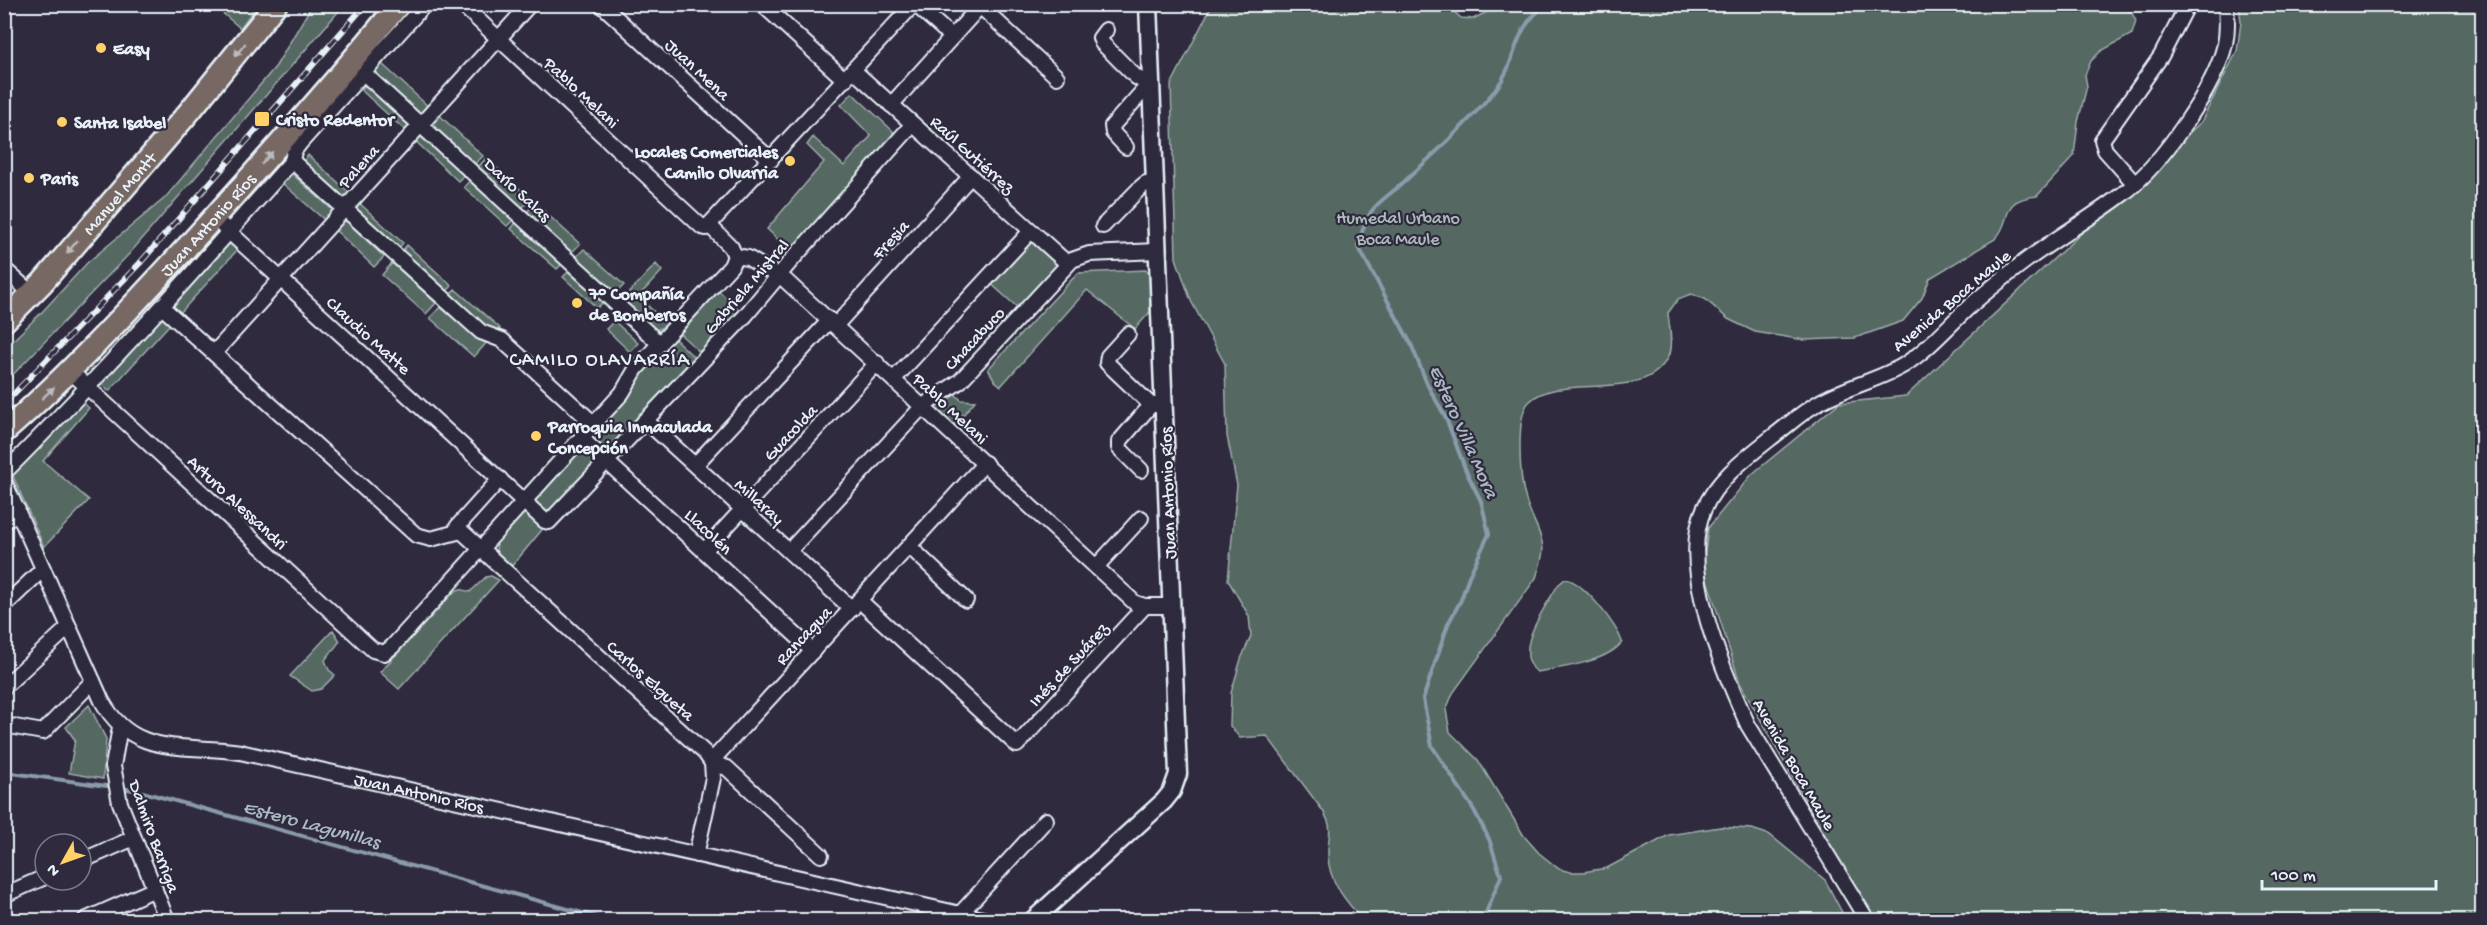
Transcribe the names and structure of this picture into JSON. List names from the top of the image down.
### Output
{
  "streets": {
    "main road": ["Manuel Montt", "Juan Antonio Ríos"],
    "street": [
      "Juan Mena",
      "Pablo Melani",
      "Raúl Gutiérrez",
      "Palena",
      "Darío Salas",
      "Fresia",
      "Gabriela Mistral",
      "Avenida Boca Maule",
      "Claudio Matte",
      "Chacabuco",
      "Guacolda",
      "Millaray",
      "Arturo Alessandri",
      "Llacolén",
      "Rancagua",
      "Inés de Suárez",
      "Carlos Elgueta",
      "Dalmiro Barriga"
    ]
  },
  "crossings": [
    ["Pablo Melani", "Palena"],
    ["Pablo Melani", "Fresia"],
    ["Pablo Melani", "Gabriela Mistral"],
    ["Pablo Melani", "Chacabuco"],
    ["Pablo Melani", "Guacolda"],
    ["Pablo Melani", "Rancagua"],
    ["Pablo Melani", "Inés de Suárez"],
    ["Raúl Gutiérrez", "Fresia"],
    ["Raúl Gutiérrez", "Gabriela Mistral"],
    ["Raúl Gutiérrez", "Chacabuco"],
    ["Palena", "Darío Salas"],
    ["Palena", "Claudio Matte"],
    ["Darío Salas", "Juan Antonio Ríos"],
    ["Darío Salas", "Gabriela Mistral"],
    ["Juan Antonio Ríos", "Claudio Matte"],
    ["Juan Antonio Ríos", "Chacabuco"],
    ["Juan Antonio Ríos", "Arturo Alessandri"],
    ["Juan Antonio Ríos", "Dalmiro Barriga"],
    ["Fresia", "Millaray"],
    ["Gabriela Mistral", "Claudio Matte"],
    ["Gabriela Mistral", "Millaray"],
    ["Gabriela Mistral", "Arturo Alessandri"],
    ["Gabriela Mistral", "Llacolén"],
    ["Gabriela Mistral", "Carlos Elgueta"],
    ["Chacabuco", "Millaray"],
    ["Guacolda", "Millaray"],
    ["Guacolda", "Llacolén"],
    ["Millaray", "Rancagua"],
    ["Millaray", "Inés de Suárez"],
    ["Llacolén", "Rancagua"],
    ["Rancagua", "Carlos Elgueta"]
  ],
  "one_way": ["Manuel Montt"],
  "districts": ["CAMILO OLAVARRÍA"],
  "water": ["Estero Villa Mora", "Estero Lagunillas"],
  "parks": ["Humedal Urbano Boca Maule"],
  "places": {
    "other": [
      "Easy",
      "Santa Isabel",
      "Locales Comerciales Camilo Olvarria",
      "Paris",
      "7° Compañía de Bomberos",
      "Parroquia Inmaculada Concepción"
    ],
    "transit": ["Cristo Redentor"]
  },
  "scale_bar": "100 m",
  "north": "bottom left"
}
